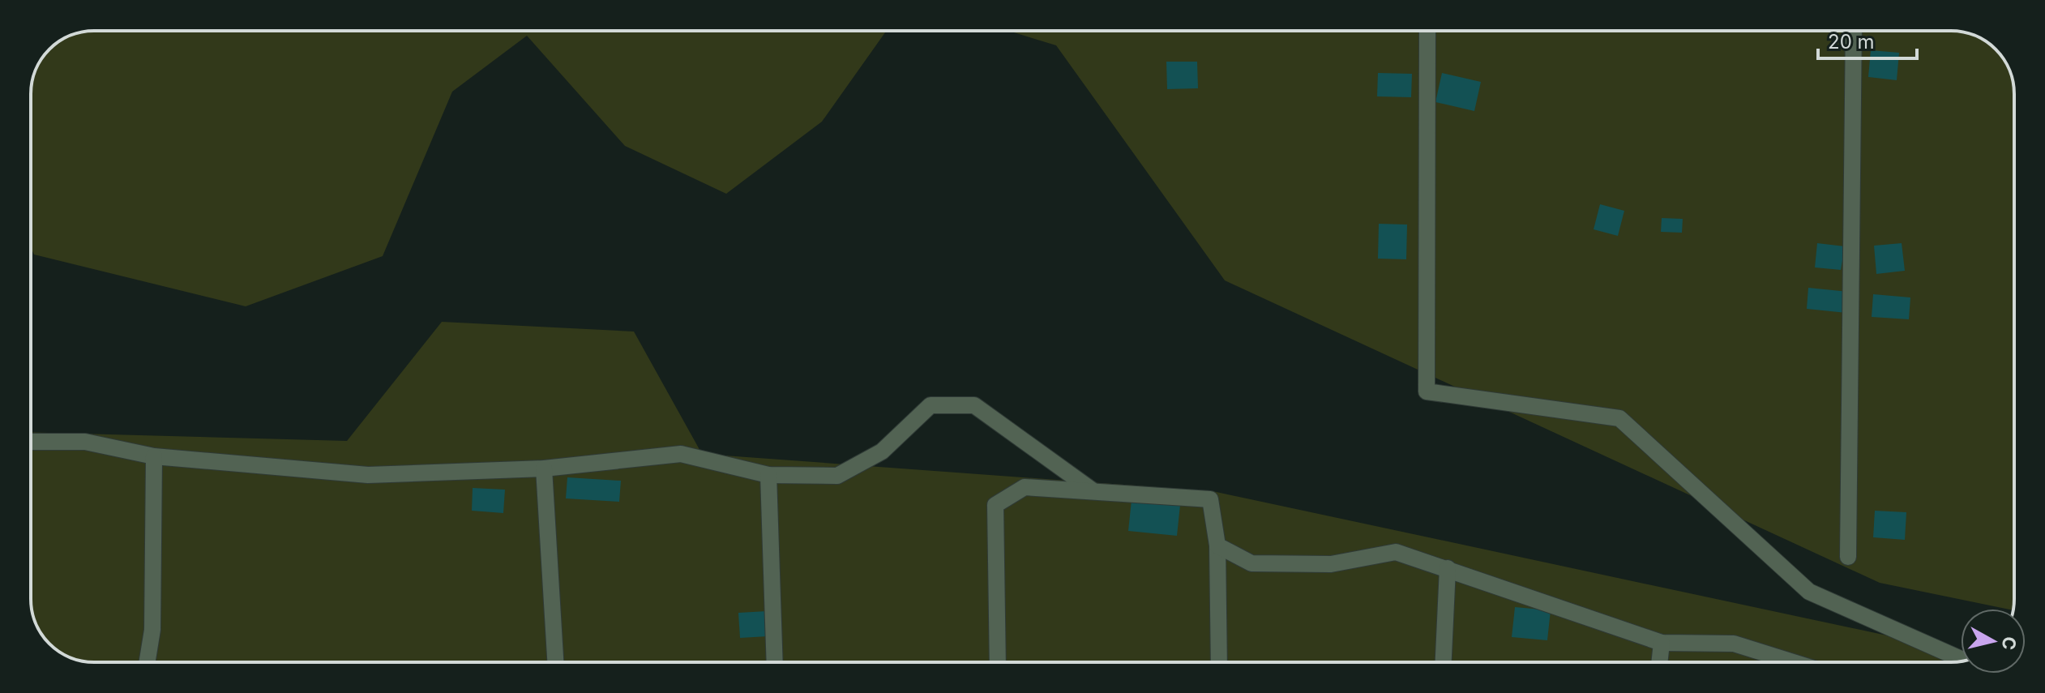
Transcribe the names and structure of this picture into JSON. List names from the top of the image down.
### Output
{
  "scale_bar": "20 m",
  "north": "right"
}
